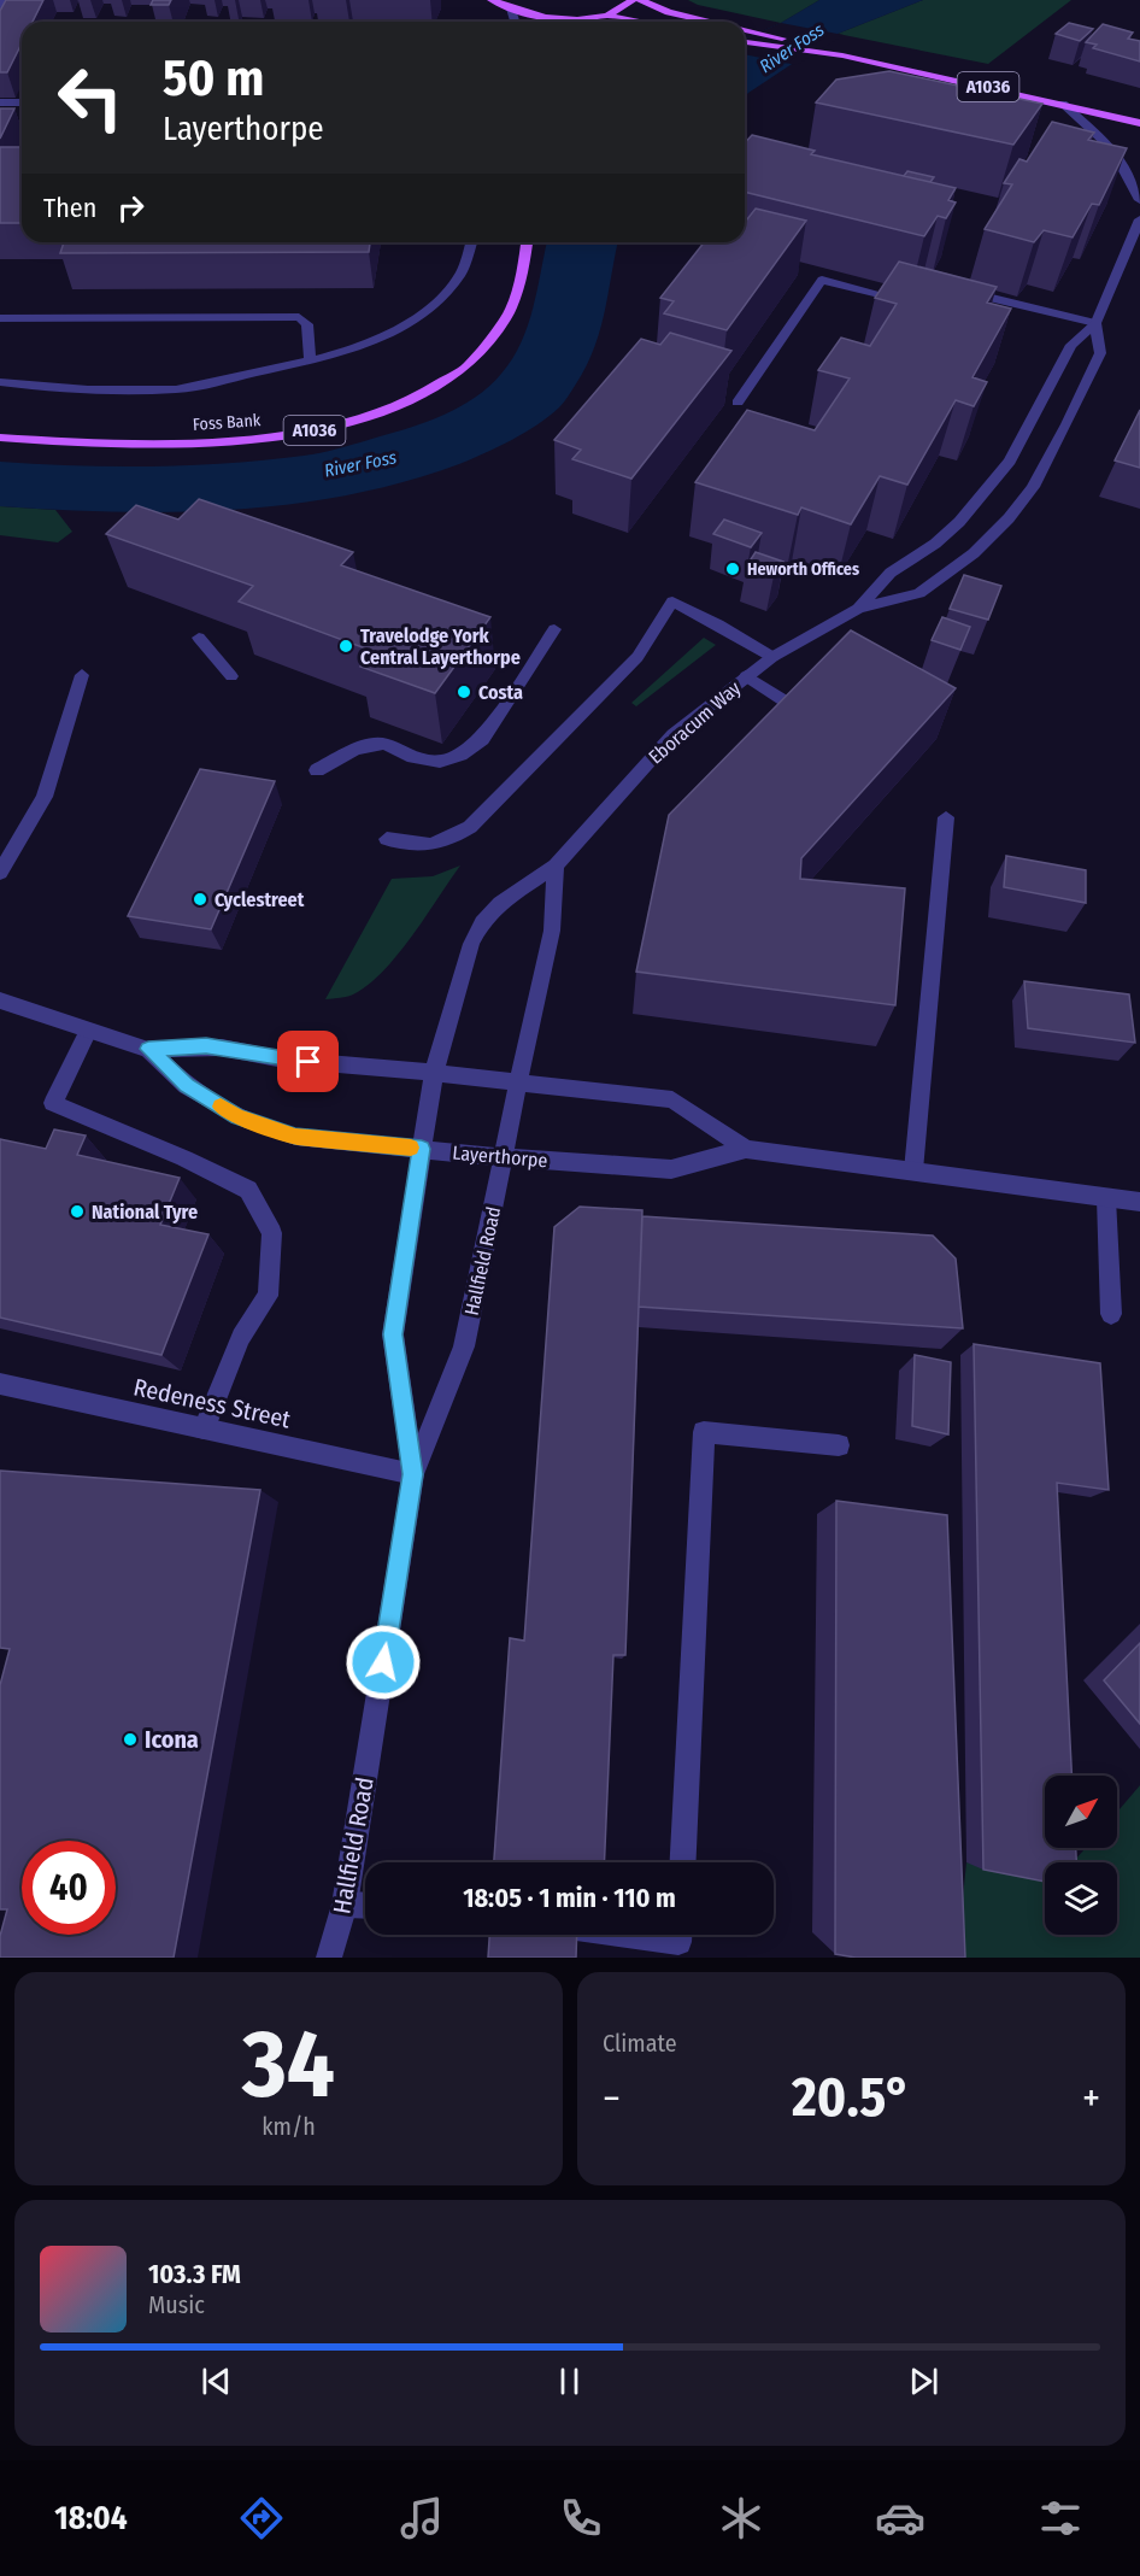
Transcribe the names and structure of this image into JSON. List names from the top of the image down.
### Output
{
  "streets": {
    "main road": ["A1036", "Foss Bank"],
    "street": [
      "Eboracum Way",
      "Layerthorpe",
      "Hallfield Road",
      "Redeness Street"
    ]
  },
  "crossings": [
    ["Eboracum Way", "Layerthorpe"],
    ["Eboracum Way", "Hallfield Road"],
    ["Layerthorpe", "Hallfield Road"],
    ["Hallfield Road", "Redeness Street"]
  ],
  "water": ["River Foss"],
  "places": [
    "Heworth Offices",
    "Travelodge York Central Layerthorpe",
    "Costa",
    "Cyclestreet",
    "National Tyre",
    "Icona"
  ],
  "north": "top right",
  "page": {
    "turn": ["50 m", "Layerthorpe"],
    "then": "Then",
    "limit": "40",
    "trip": "18:05 · 1 min · 110 m",
    "tile": [
      ["34", "km/h"],
      "Climate"
    ],
    "heat": ["−", "20.5°", "+"],
    "song": ["103.3 FM", "Music"],
    "tabs": "18:04"
  }
}
